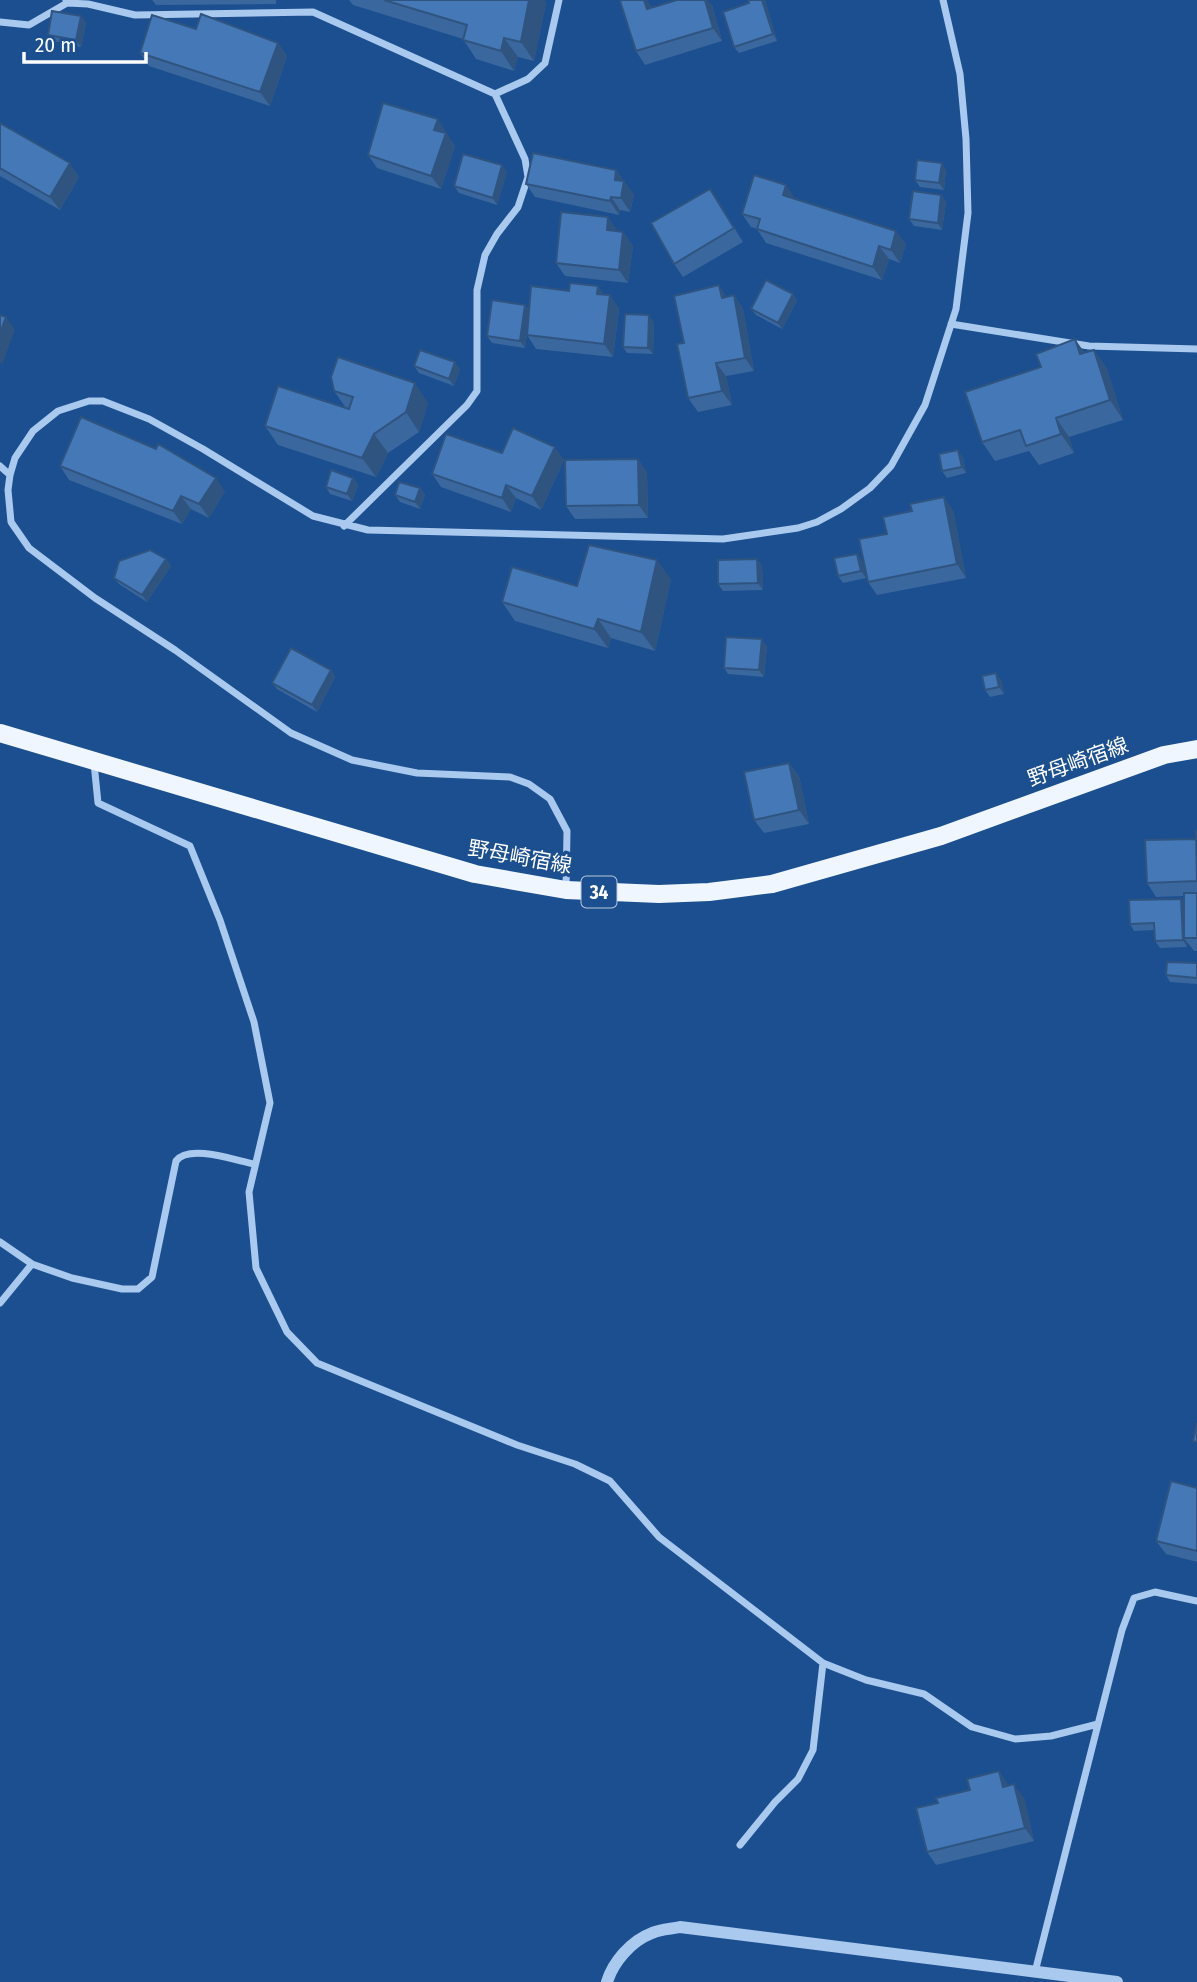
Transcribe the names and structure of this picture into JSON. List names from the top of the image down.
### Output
{
  "streets": {
    "main road": ["野母崎宿線", "34"]
  },
  "scale_bar": "20 m"
}
